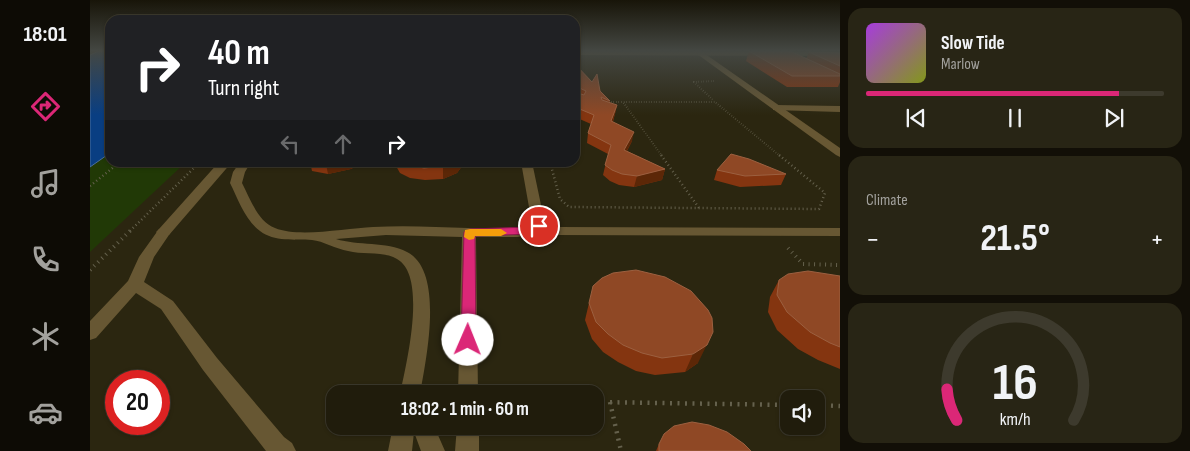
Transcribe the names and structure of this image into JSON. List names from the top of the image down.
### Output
{
  "page": {
    "tabs": "18:01",
    "turn": ["40 m", "Turn right"],
    "song": ["Slow Tide", "Marlow"],
    "tile": "Climate",
    "heat": ["−", "21.5°", "+"],
    "limit": "20",
    "trip": "18:02 · 1 min · 60 m",
    "gauge": ["16", "km/h"]
  }
}
